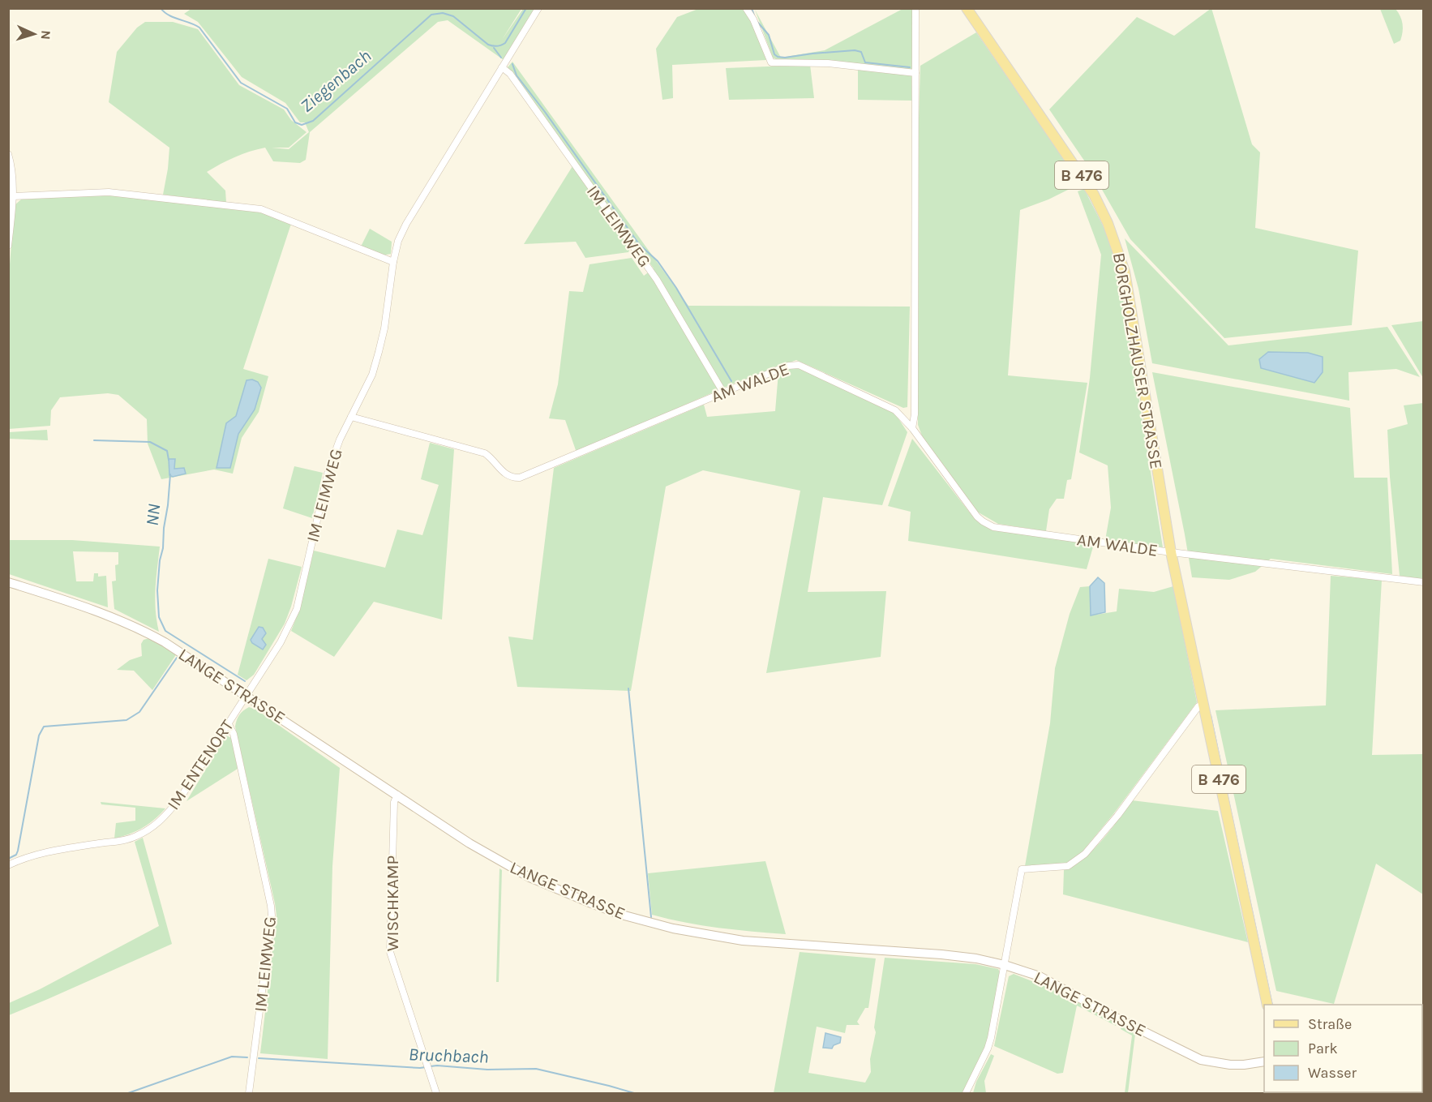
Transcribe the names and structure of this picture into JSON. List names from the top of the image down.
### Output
{
  "streets": {
    "main road": ["B 476", "BORGHOLZHAUSER STRASSE"],
    "street": [
      "IM LEIMWEG",
      "AM WALDE",
      "LANGE STRASSE",
      "IM ENTENORT",
      "WISCHKAMP"
    ]
  },
  "crossings": [
    ["IM LEIMWEG", "AM WALDE"],
    ["IM LEIMWEG", "LANGE STRASSE"],
    ["IM LEIMWEG", "IM ENTENORT"],
    ["BORGHOLZHAUSER STRASSE", "AM WALDE"],
    ["LANGE STRASSE", "IM ENTENORT"],
    ["LANGE STRASSE", "WISCHKAMP"]
  ],
  "water": ["Ziegenbach", "NN", "Bruchbach"],
  "legend": ["Straße", "Park", "Wasser"],
  "north": "right"
}
